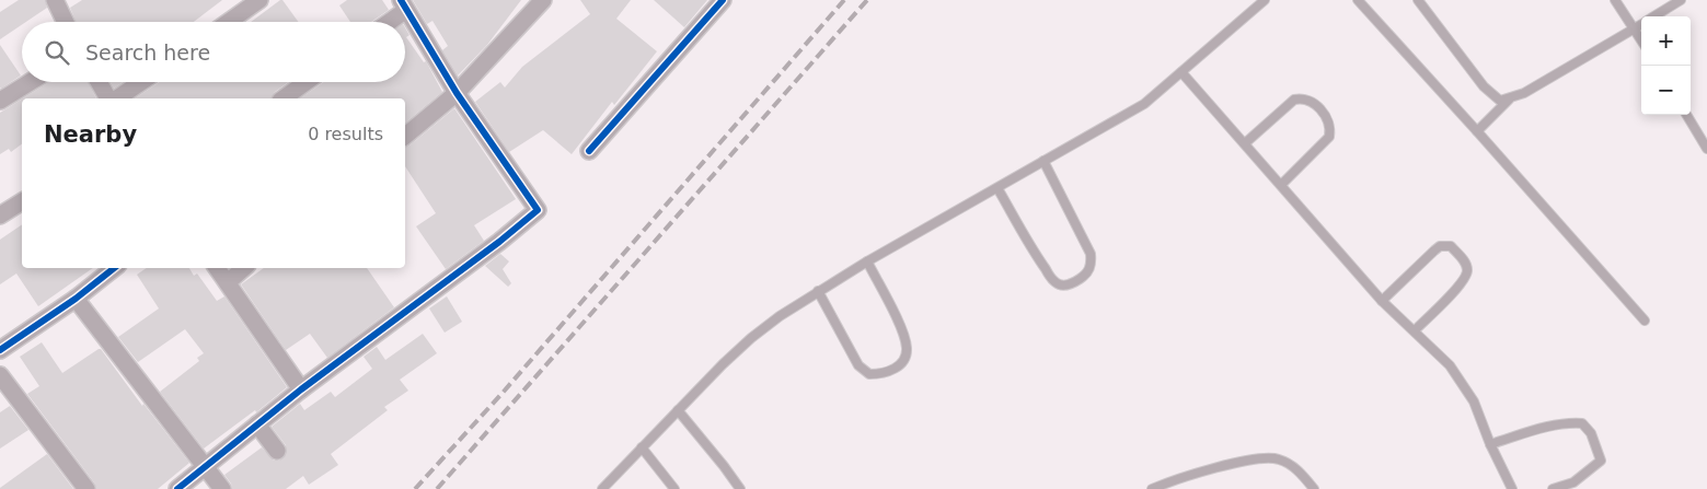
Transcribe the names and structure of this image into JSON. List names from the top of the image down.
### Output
{
  "page": {
    "map_buttons": ["+", "−"],
    "search": "Search here",
    "heading": ["Nearby", "0 results"]
  }
}
